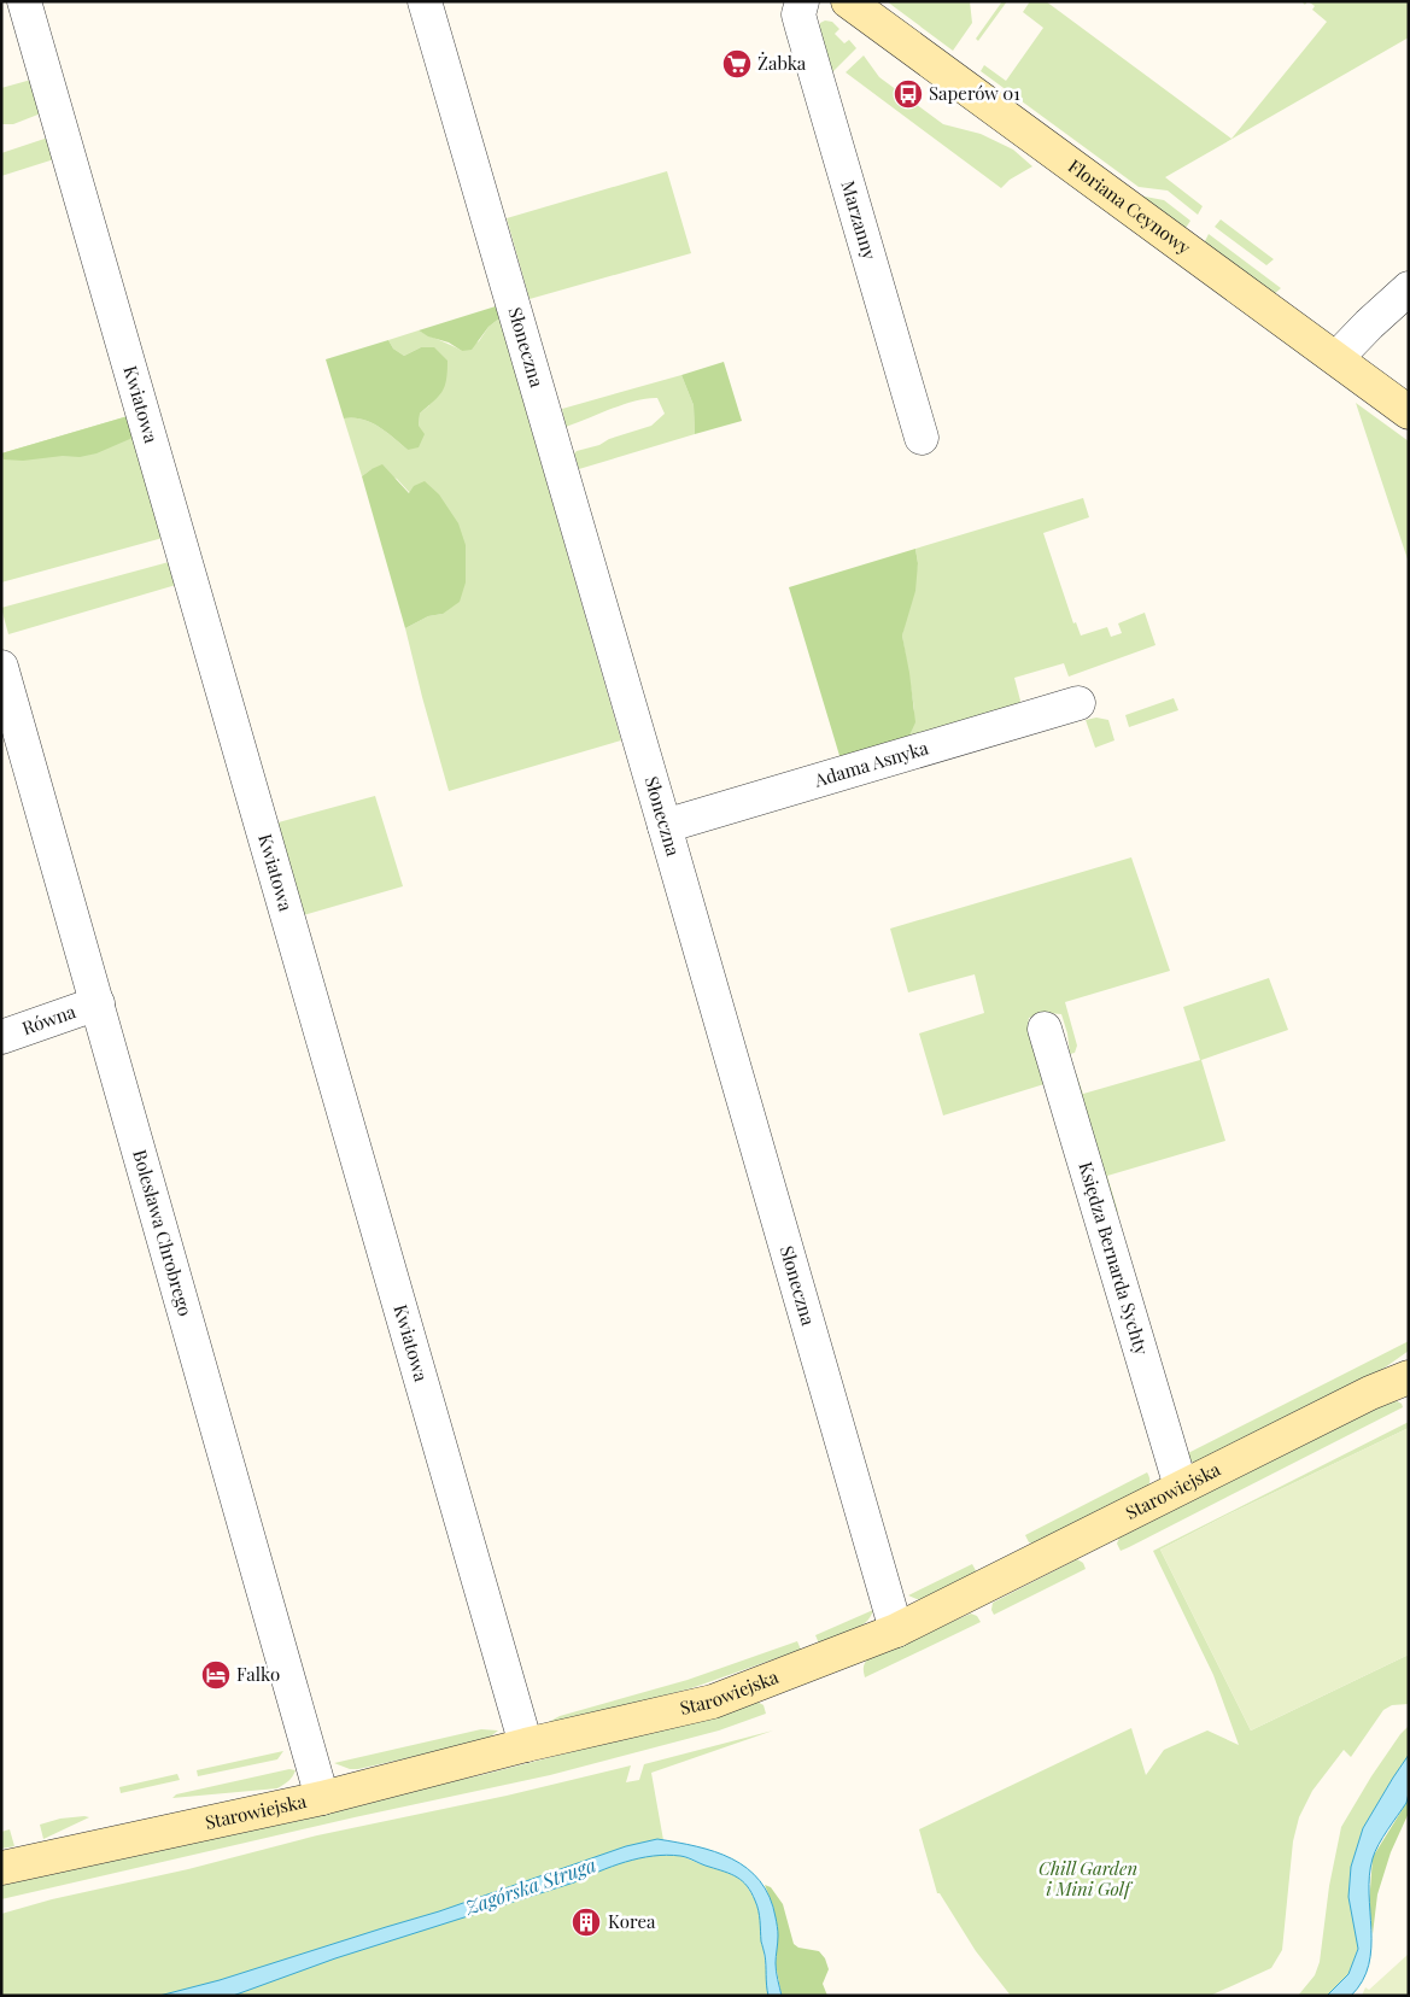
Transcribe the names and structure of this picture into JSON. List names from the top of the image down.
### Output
{
  "streets": {
    "main road": ["Floriana Ceynowy", "Starowiejska"],
    "street": [
      "Marzanny",
      "Słoneczna",
      "Kwiatowa",
      "Adama Asnyka",
      "Równa",
      "Bolesława Chrobrego",
      "Księdza Bernarda Sychty"
    ]
  },
  "crossings": [
    ["Słoneczna", "Adama Asnyka"],
    ["Słoneczna", "Starowiejska"],
    ["Kwiatowa", "Starowiejska"],
    ["Równa", "Bolesława Chrobrego"],
    ["Bolesława Chrobrego", "Starowiejska"],
    ["Księdza Bernarda Sychty", "Starowiejska"]
  ],
  "water": ["Zagórska Struga"],
  "parks": ["Chill Garden i Mini Golf"],
  "places": {
    "supermarket": ["Żabka"],
    "bus stop": ["Saperów 01"],
    "hotel": ["Falko"],
    "building": ["Korea"]
  }
}
